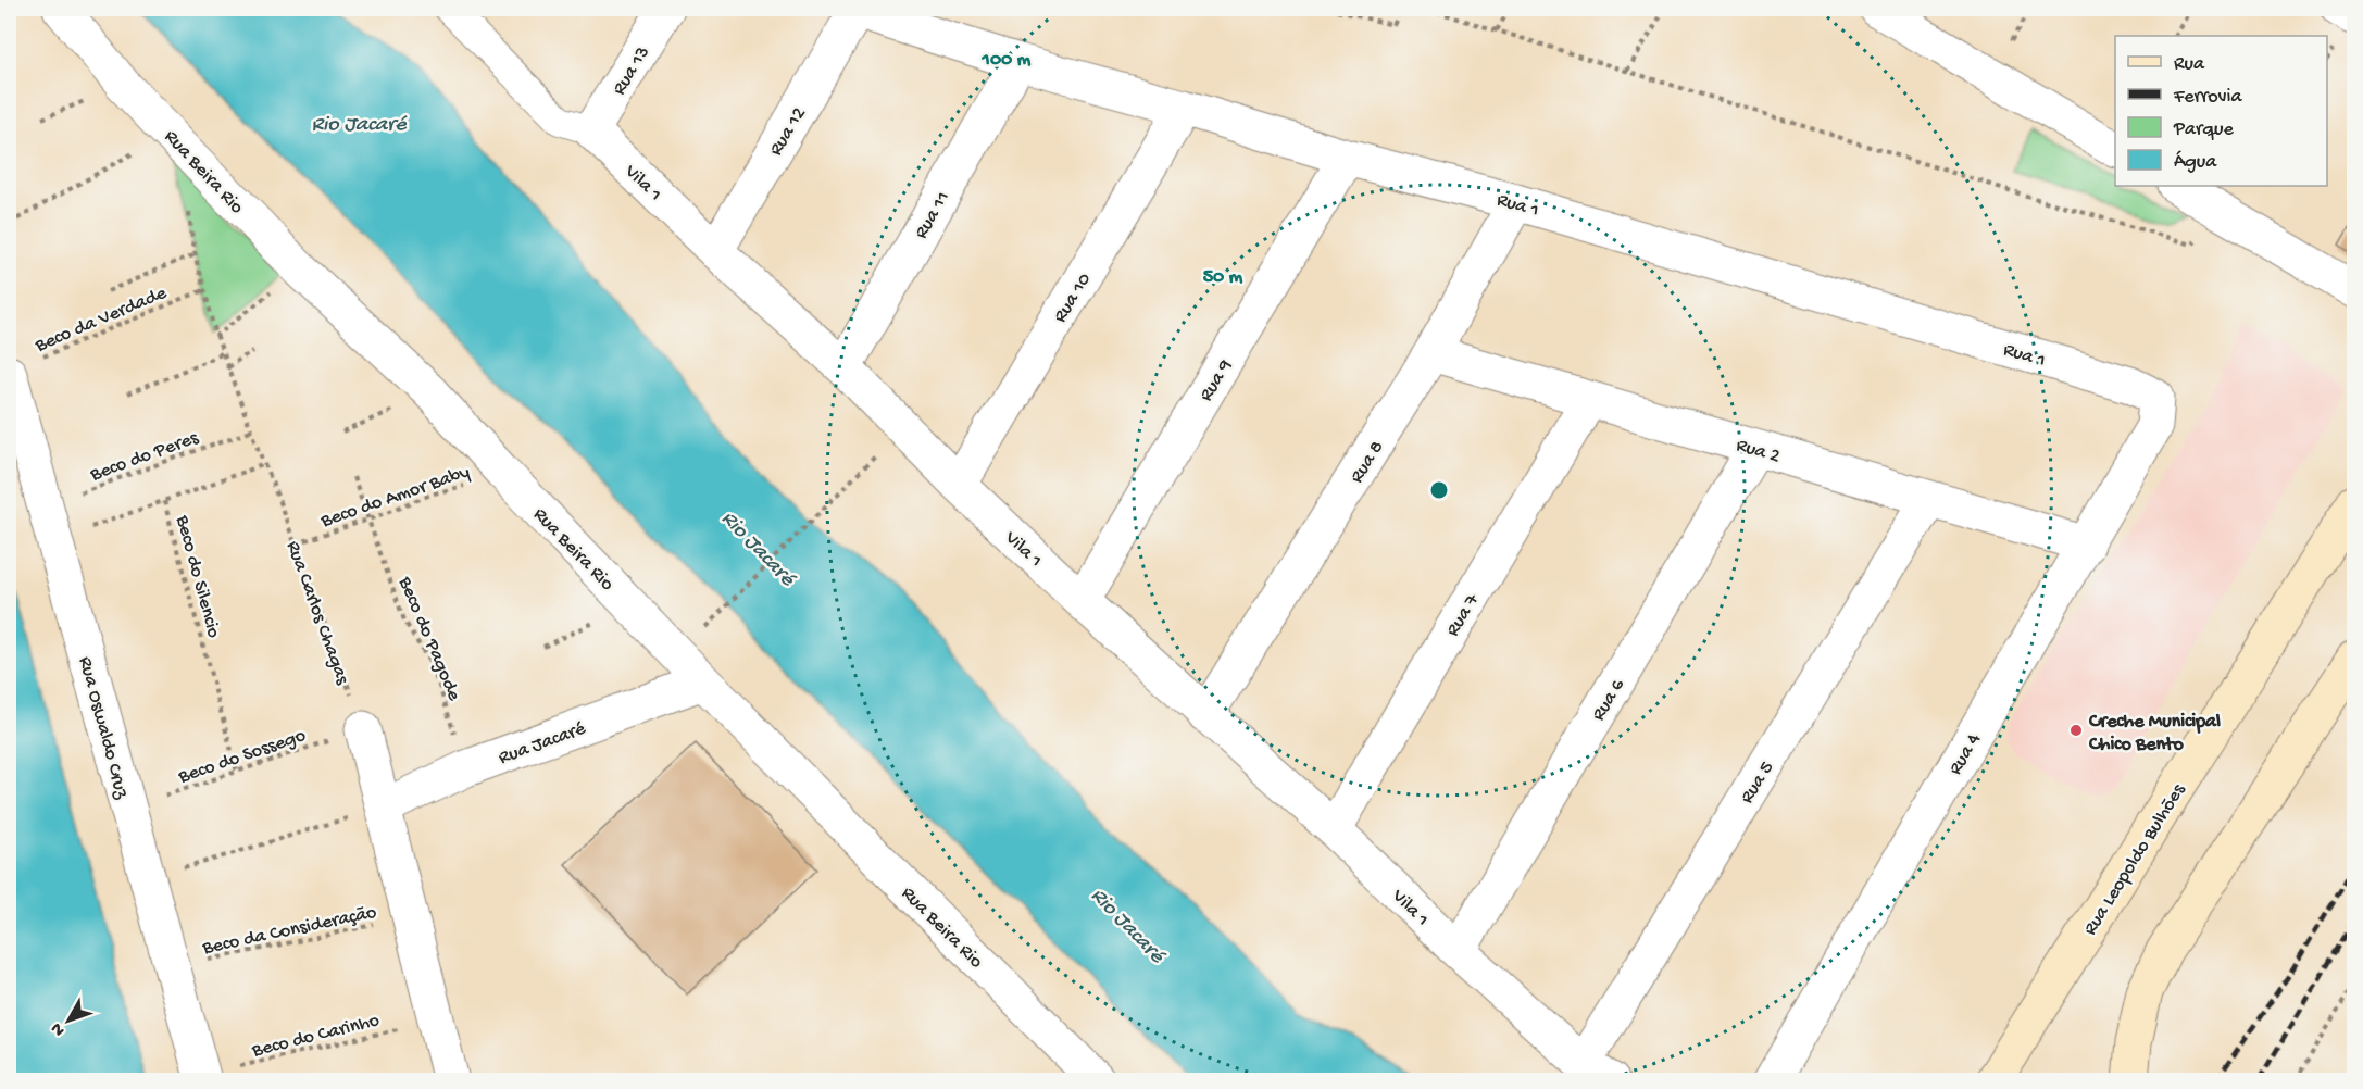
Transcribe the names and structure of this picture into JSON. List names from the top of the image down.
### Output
{
  "streets": {
    "main road": ["Rua Leopoldo Bulhões"],
    "street": [
      "Rua 13",
      "Rua 12",
      "Rua Beira Rio",
      "Vila 1",
      "Rua 1",
      "Rua 11",
      "Rua 10",
      "Rua 9",
      "Rua 2",
      "Rua 8",
      "Rua 7",
      "Rua 6",
      "Rua Oswaldo Cruz",
      "Rua Jacaré",
      "Rua 4",
      "Rua 5"
    ],
    "path": [
      "Beco da Verdade",
      "Beco do Peres",
      "Beco do Amor Baby",
      "Beco do Silencio",
      "Rua Carlos Chagas",
      "Beco do Pagode",
      "Beco do Sossego",
      "Beco da Consideração",
      "Beco do Carinho"
    ]
  },
  "crossings": [
    ["Rua 13", "Vila 1"],
    ["Rua 12", "Vila 1"],
    ["Rua 12", "Rua 1"],
    ["Rua Beira Rio", "Beco do Amor Baby"],
    ["Rua Beira Rio", "Rua Jacaré"],
    ["Vila 1", "Rua 11"],
    ["Vila 1", "Rua 10"],
    ["Vila 1", "Rua 9"],
    ["Vila 1", "Rua 8"],
    ["Vila 1", "Rua 7"],
    ["Vila 1", "Rua 6"],
    ["Vila 1", "Rua 5"],
    ["Rua 1", "Rua 11"],
    ["Rua 1", "Rua 10"],
    ["Rua 1", "Rua 9"],
    ["Rua 1", "Rua 8"],
    ["Rua 1", "Rua 4"],
    ["Beco da Verdade", "Rua Carlos Chagas"],
    ["Rua 2", "Rua 8"],
    ["Rua 2", "Rua 7"],
    ["Rua 2", "Rua 6"],
    ["Rua 2", "Rua 4"],
    ["Rua 2", "Rua 5"],
    ["Beco do Peres", "Rua Carlos Chagas"],
    ["Beco do Peres", "Rua Oswaldo Cruz"],
    ["Beco do Amor Baby", "Rua Carlos Chagas"],
    ["Beco do Amor Baby", "Beco do Pagode"],
    ["Beco do Silencio", "Rua Oswaldo Cruz"],
    ["Beco do Silencio", "Beco do Sossego"],
    ["Rua Carlos Chagas", "Beco do Sossego"],
    ["Beco do Pagode", "Rua Jacaré"],
    ["Rua Oswaldo Cruz", "Beco do Sossego"],
    ["Rua Oswaldo Cruz", "Beco da Consideração"],
    ["Rua Oswaldo Cruz", "Beco do Carinho"]
  ],
  "water": ["Rio Jacaré"],
  "places": ["Creche Municipal Chico Bento"],
  "legend": [
    "Rua",
    "Ferrovia",
    "Parque",
    "Água"
  ],
  "north": "bottom left",
  "rings": ["100 m", "50 m"]
}
